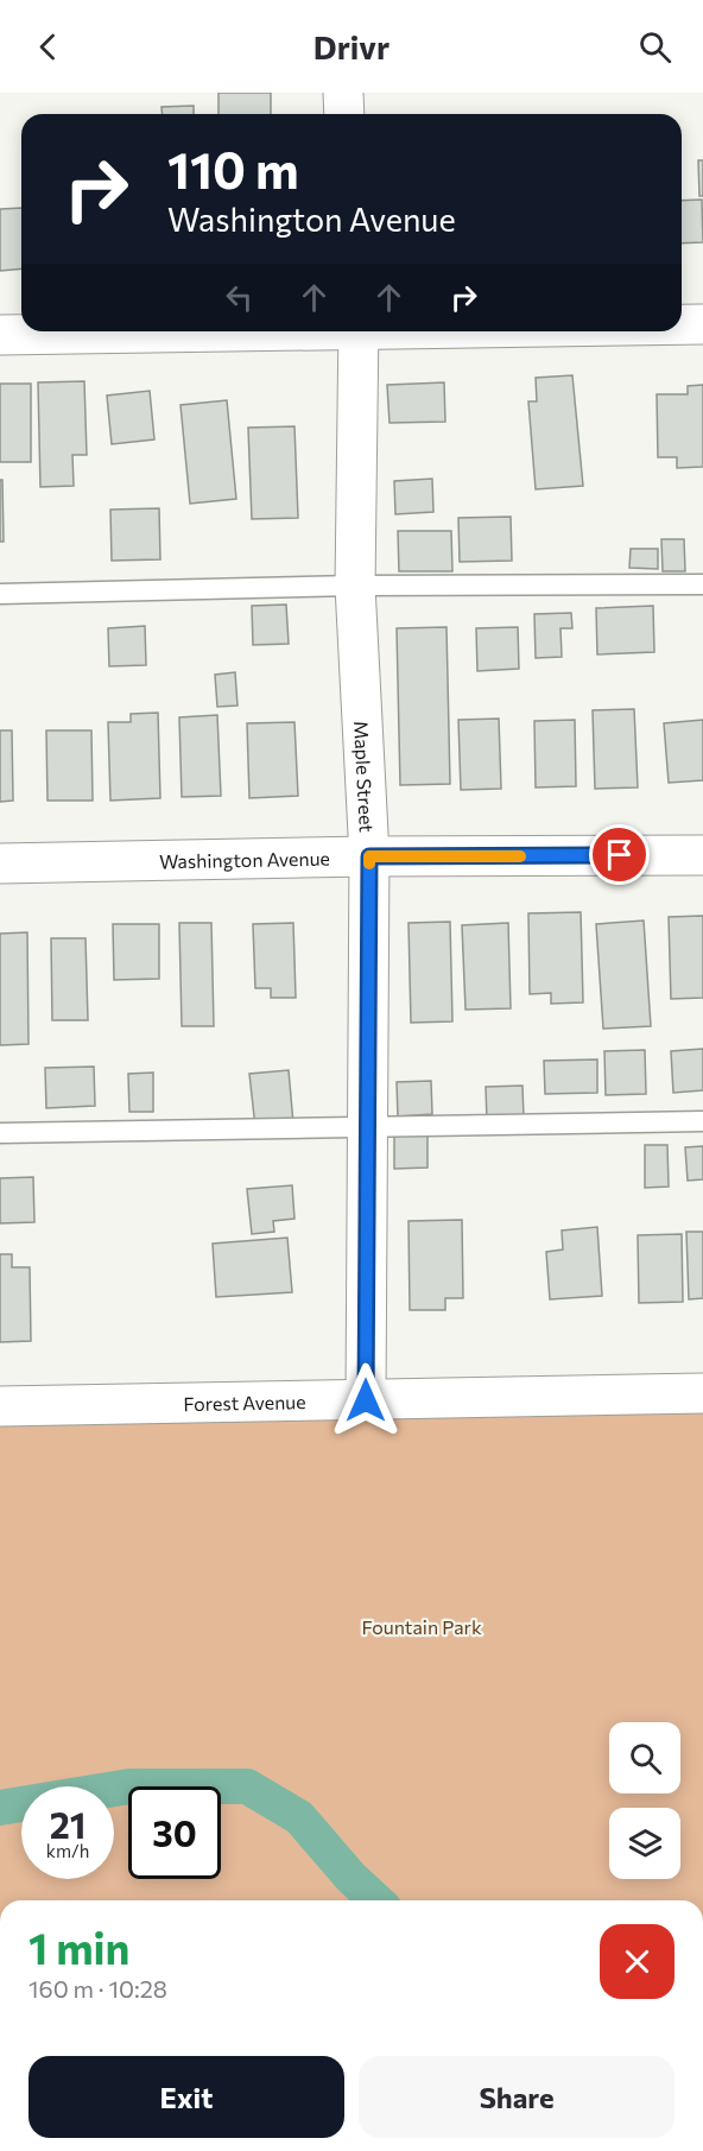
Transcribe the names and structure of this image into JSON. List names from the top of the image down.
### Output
{
  "streets": {
    "street": ["Maple Street", "Washington Avenue", "Forest Avenue"]
  },
  "crossings": [
    ["Maple Street", "Washington Avenue"],
    ["Maple Street", "Forest Avenue"]
  ],
  "parks": ["Fountain Park"],
  "page": {
    "header": "Drivr",
    "turn": ["110 m", "Washington Avenue"],
    "speed": "21 km/h",
    "limit": "30",
    "heading": ["1 min", "160 m · 10:28"],
    "buttons": ["Exit", "Share"]
  }
}
